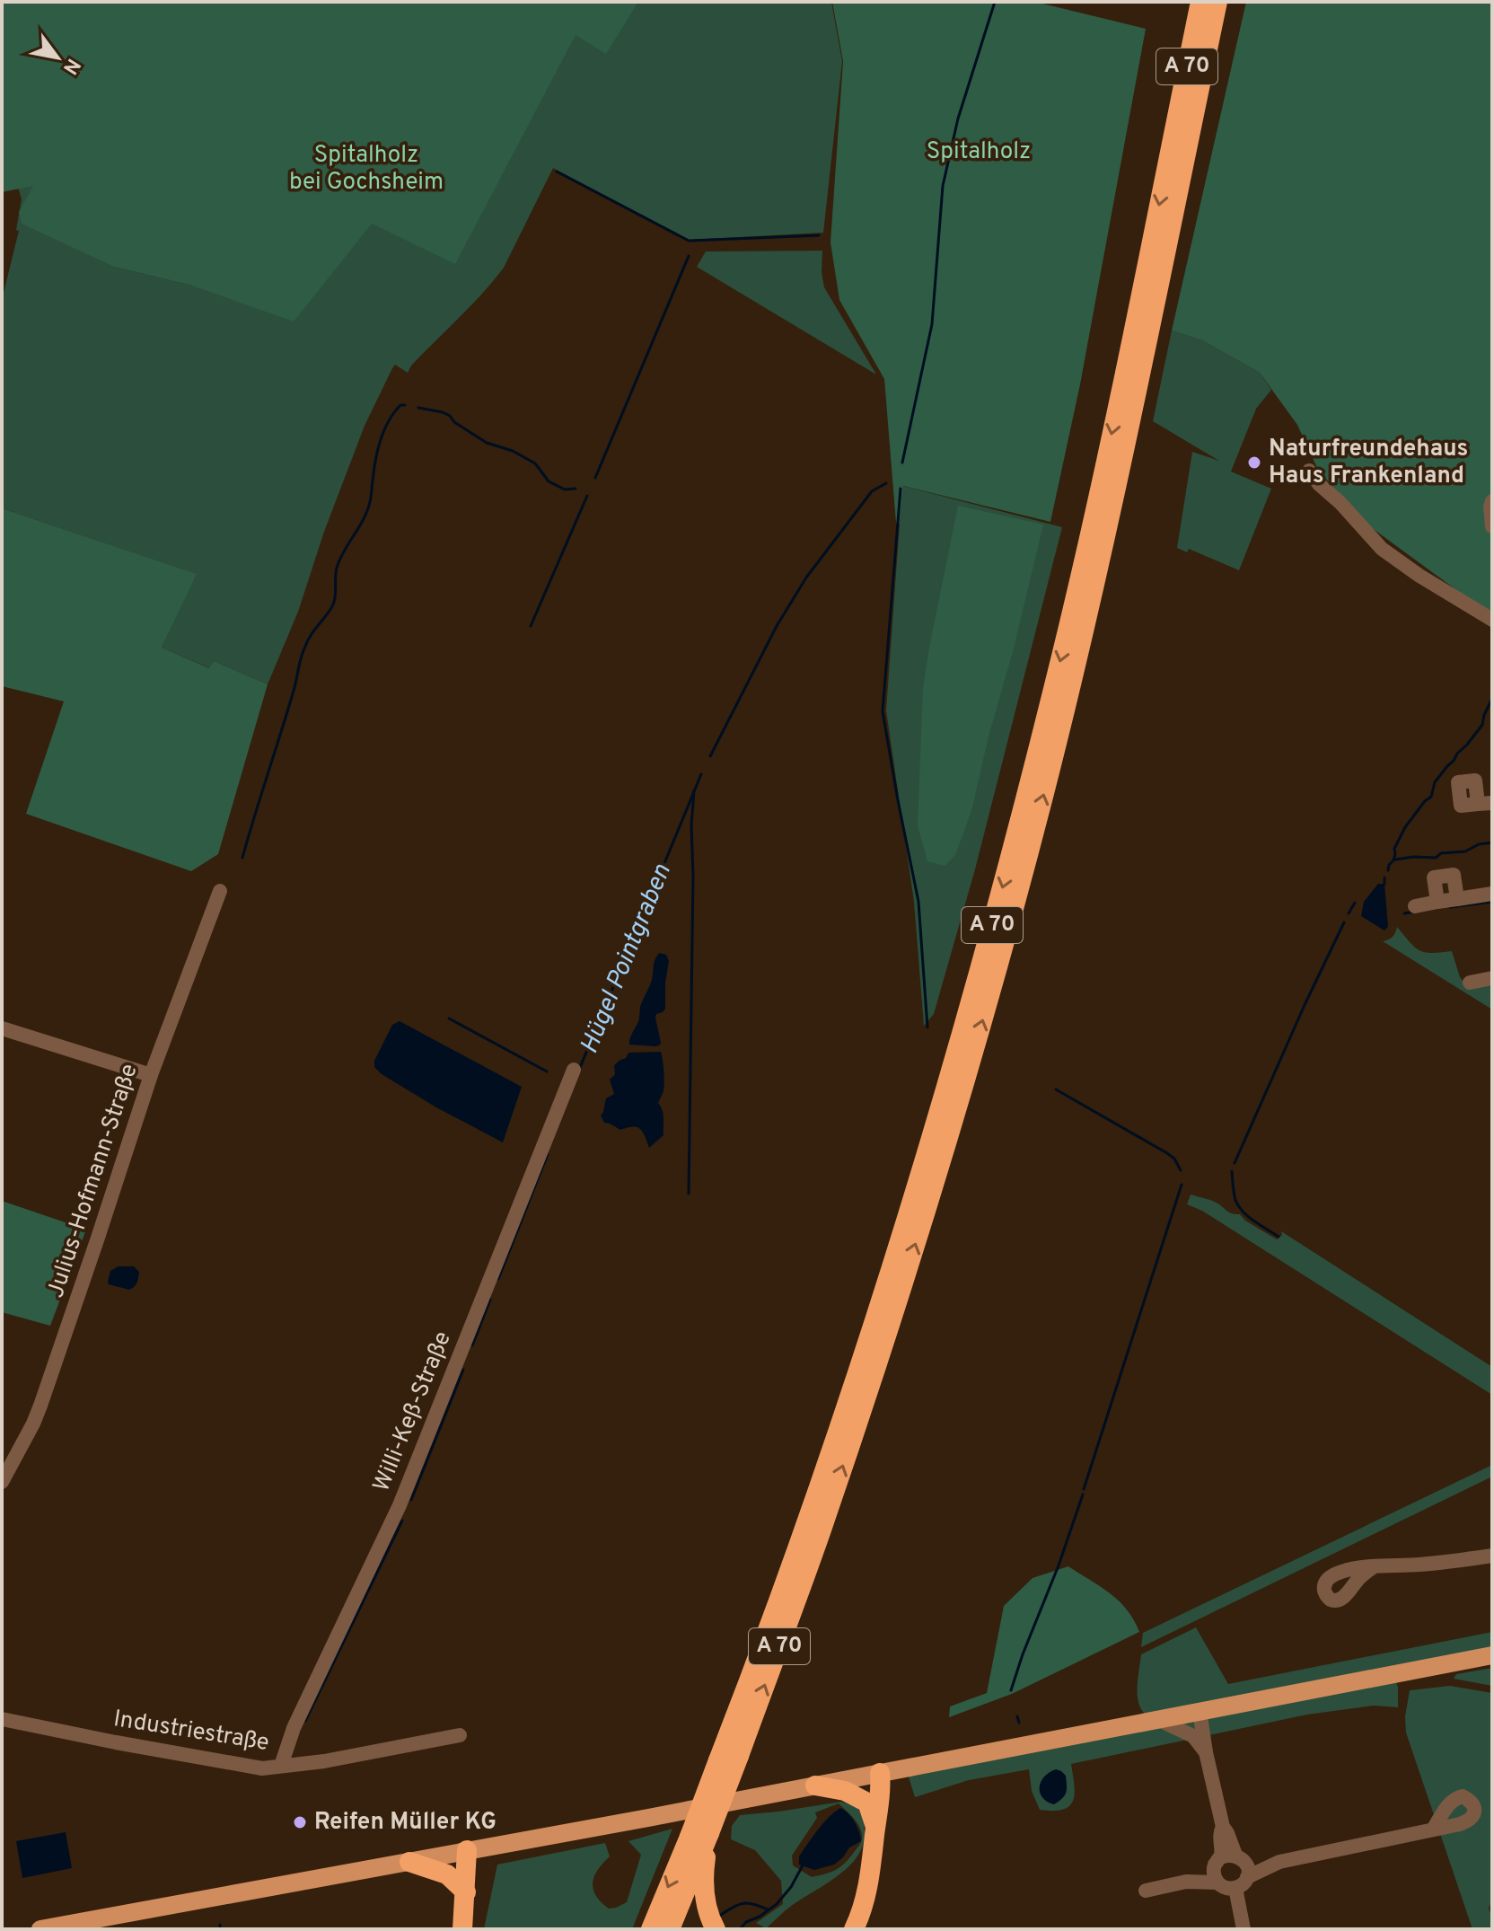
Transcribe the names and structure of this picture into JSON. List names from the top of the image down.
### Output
{
  "streets": {
    "highway": ["A 70"],
    "street": ["Julius-Hofmann-Straße", "Willi-Keß-Straße", "Industriestraße"]
  },
  "crossings": [
    ["Willi-Keß-Straße", "Industriestraße"]
  ],
  "water": ["Hügel Pointgraben"],
  "parks": ["Spitalholz", "Spitalholz bei Gochsheim"],
  "places": ["Naturfreundehaus Haus Frankenland", "Reifen Müller KG"],
  "north": "bottom right"
}
